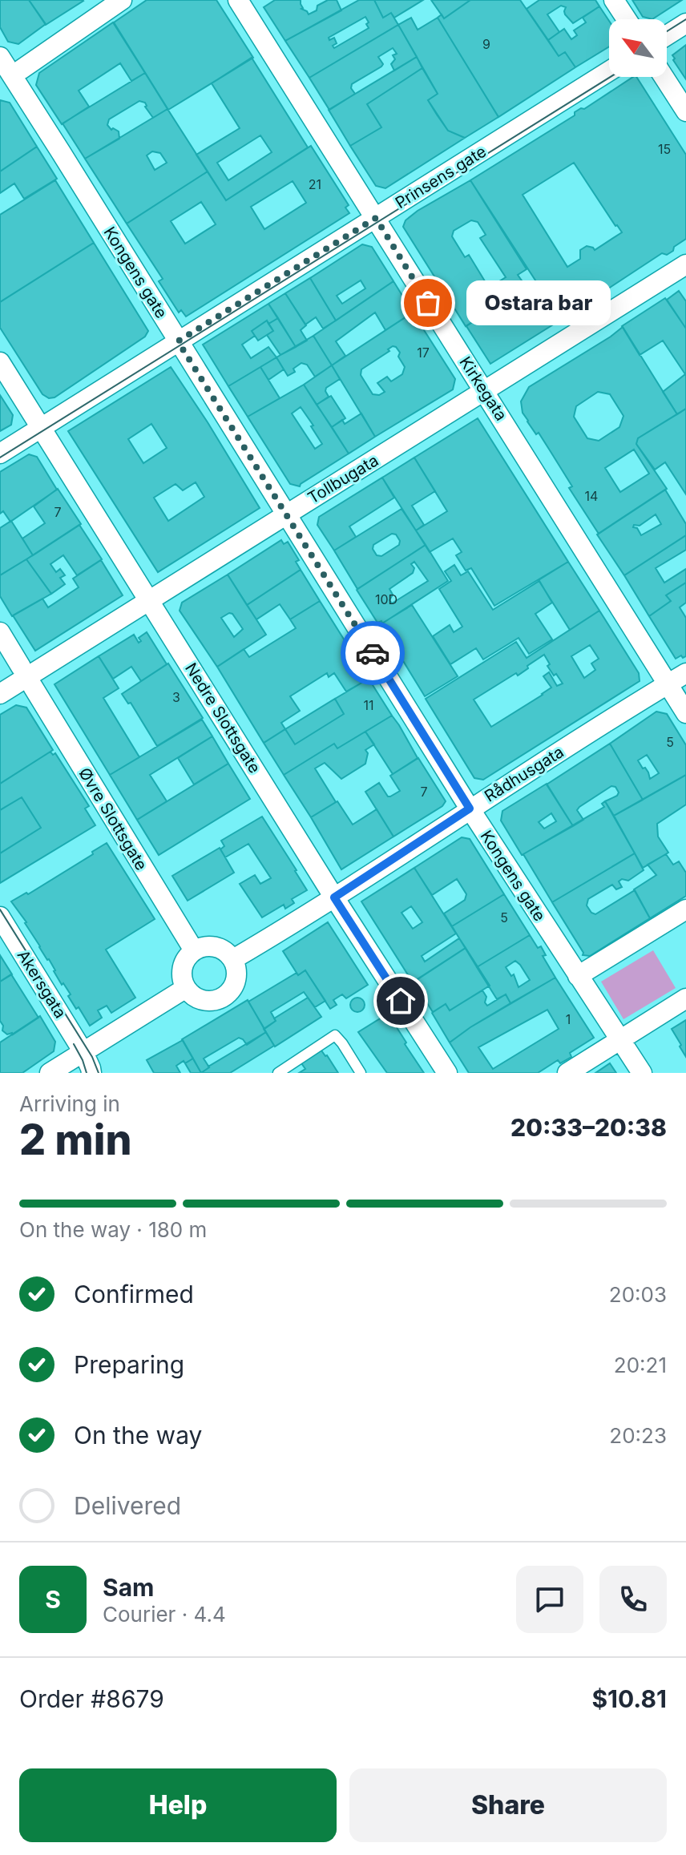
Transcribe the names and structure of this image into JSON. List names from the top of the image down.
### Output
{
  "streets": {
    "street": [
      "Prinsens gate",
      "Kongens gate",
      "Kirkegata",
      "Tollbugata",
      "Nedre Slottsgate",
      "Rådhusgata",
      "Øvre Slottsgate",
      "Akersgata"
    ]
  },
  "crossings": [
    ["Prinsens gate", "Kongens gate"],
    ["Prinsens gate", "Kirkegata"],
    ["Prinsens gate", "Nedre Slottsgate"],
    ["Kongens gate", "Tollbugata"],
    ["Kongens gate", "Rådhusgata"],
    ["Kirkegata", "Tollbugata"],
    ["Kirkegata", "Rådhusgata"],
    ["Tollbugata", "Nedre Slottsgate"],
    ["Nedre Slottsgate", "Rådhusgata"],
    ["Rådhusgata", "Øvre Slottsgate"]
  ],
  "places": ["Ostara bar"],
  "house_numbers": [
    "9",
    "15",
    "21",
    "17",
    "14",
    "7",
    "10D",
    "3",
    "11",
    "5",
    "7",
    "5",
    "1"
  ],
  "north": "top left",
  "page": {
    "bubble": "Ostara bar",
    "heading": ["2 min", "Arriving in", "20:33–20:38"],
    "panel": [
      "Sam",
      "Courier · 4.4",
      "Order #8679",
      "$10.81"
    ],
    "bar": "On the way · 180 m",
    "list": [
      ["Confirmed", "20:03"],
      ["Preparing", "20:21"],
      ["On the way", "20:23"],
      "Delivered"
    ],
    "round": "S",
    "buttons": ["Help", "Share"]
  }
}
